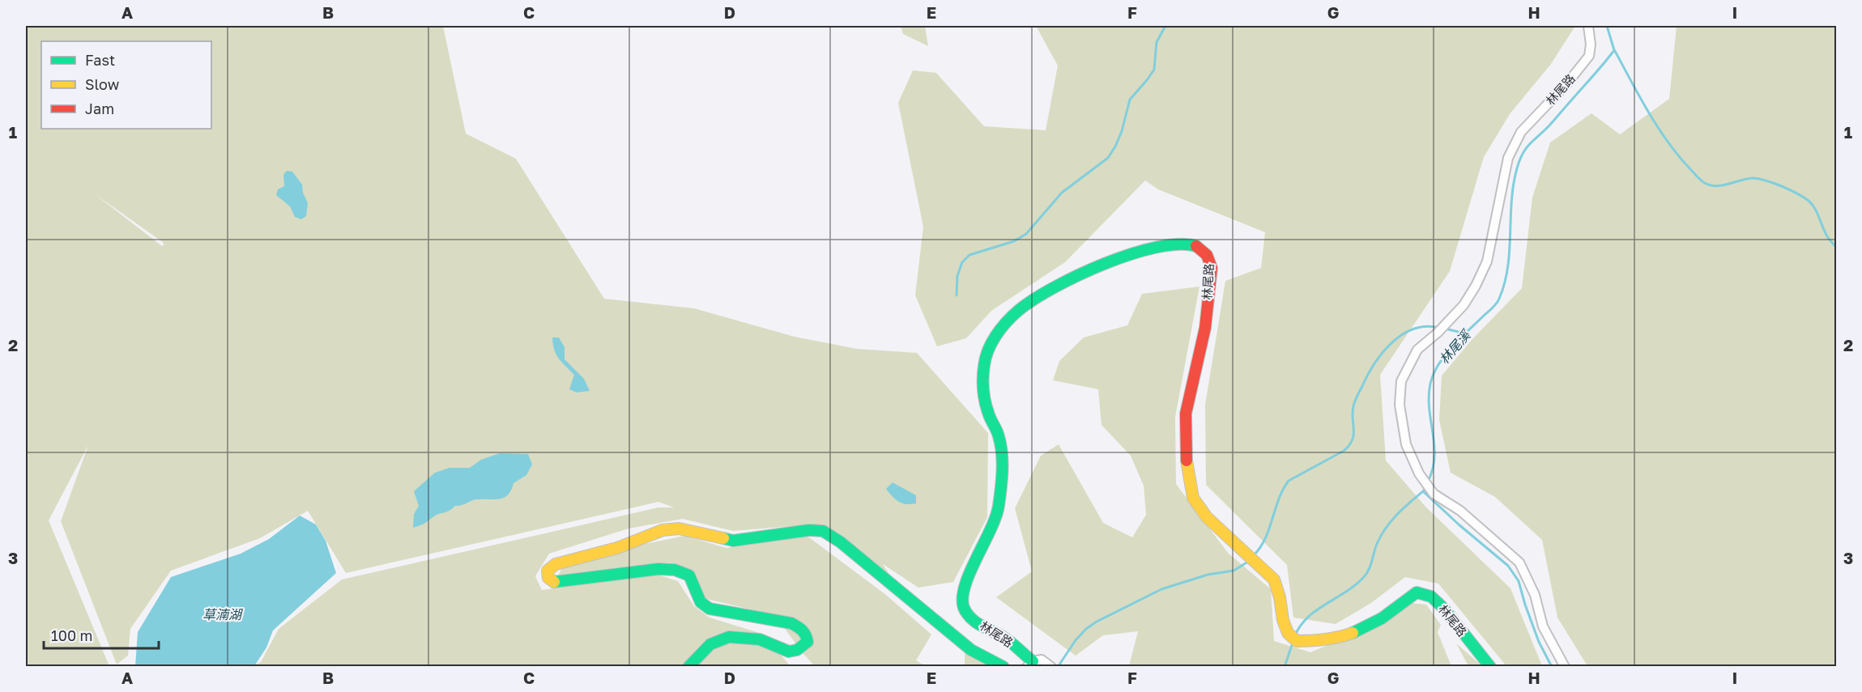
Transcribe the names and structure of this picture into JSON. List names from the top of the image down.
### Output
{
  "streets": {
    "street": ["林尾路"]
  },
  "water": ["林尾溪", "草湳湖"],
  "legend": ["Fast", "Slow", "Jam"],
  "scale_bar": "100 m",
  "grid": {
    "columns": [
      "A",
      "B",
      "C",
      "D",
      "E",
      "F",
      "G",
      "H",
      "I"
    ],
    "rows": ["1", "2", "3"]
  }
}
